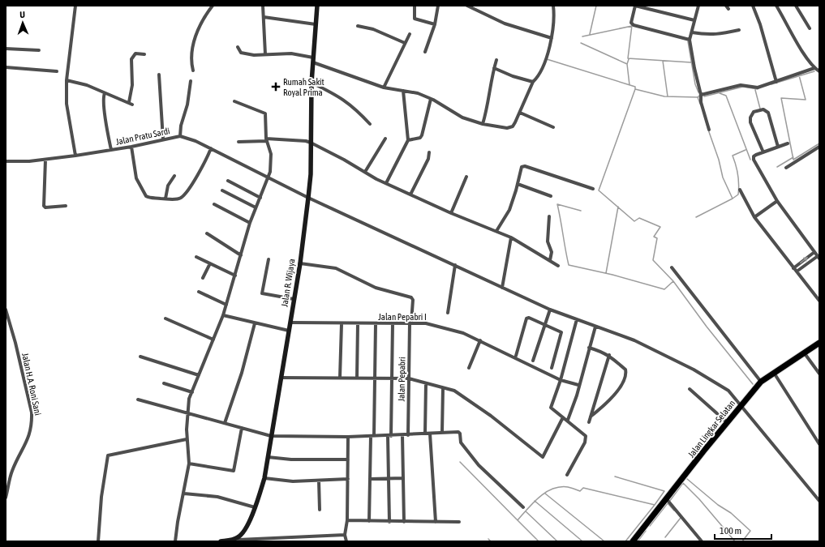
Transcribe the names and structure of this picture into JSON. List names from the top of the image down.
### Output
{
  "streets": {
    "highway": ["Jalan Lingkar Selatan"],
    "street": [
      "Jalan Pratu Sardi",
      "Jalan R. Wijaya",
      "Jalan Pepabri I",
      "Jalan Pepabri",
      "Jalan H.A. Roni Sani"
    ]
  },
  "crossings": [
    ["Jalan Pratu Sardi", "Jalan R. Wijaya"],
    ["Jalan Pratu Sardi", "Jalan Lingkar Selatan"],
    ["Jalan R. Wijaya", "Jalan Pepabri I"],
    ["Jalan R. Wijaya", "Jalan Pepabri"],
    ["Jalan Pepabri I", "Jalan Pepabri"]
  ],
  "places": {
    "health": ["Rumah Sakit Royal Prima"]
  },
  "scale_bar": "100 m",
  "north": "top"
}
